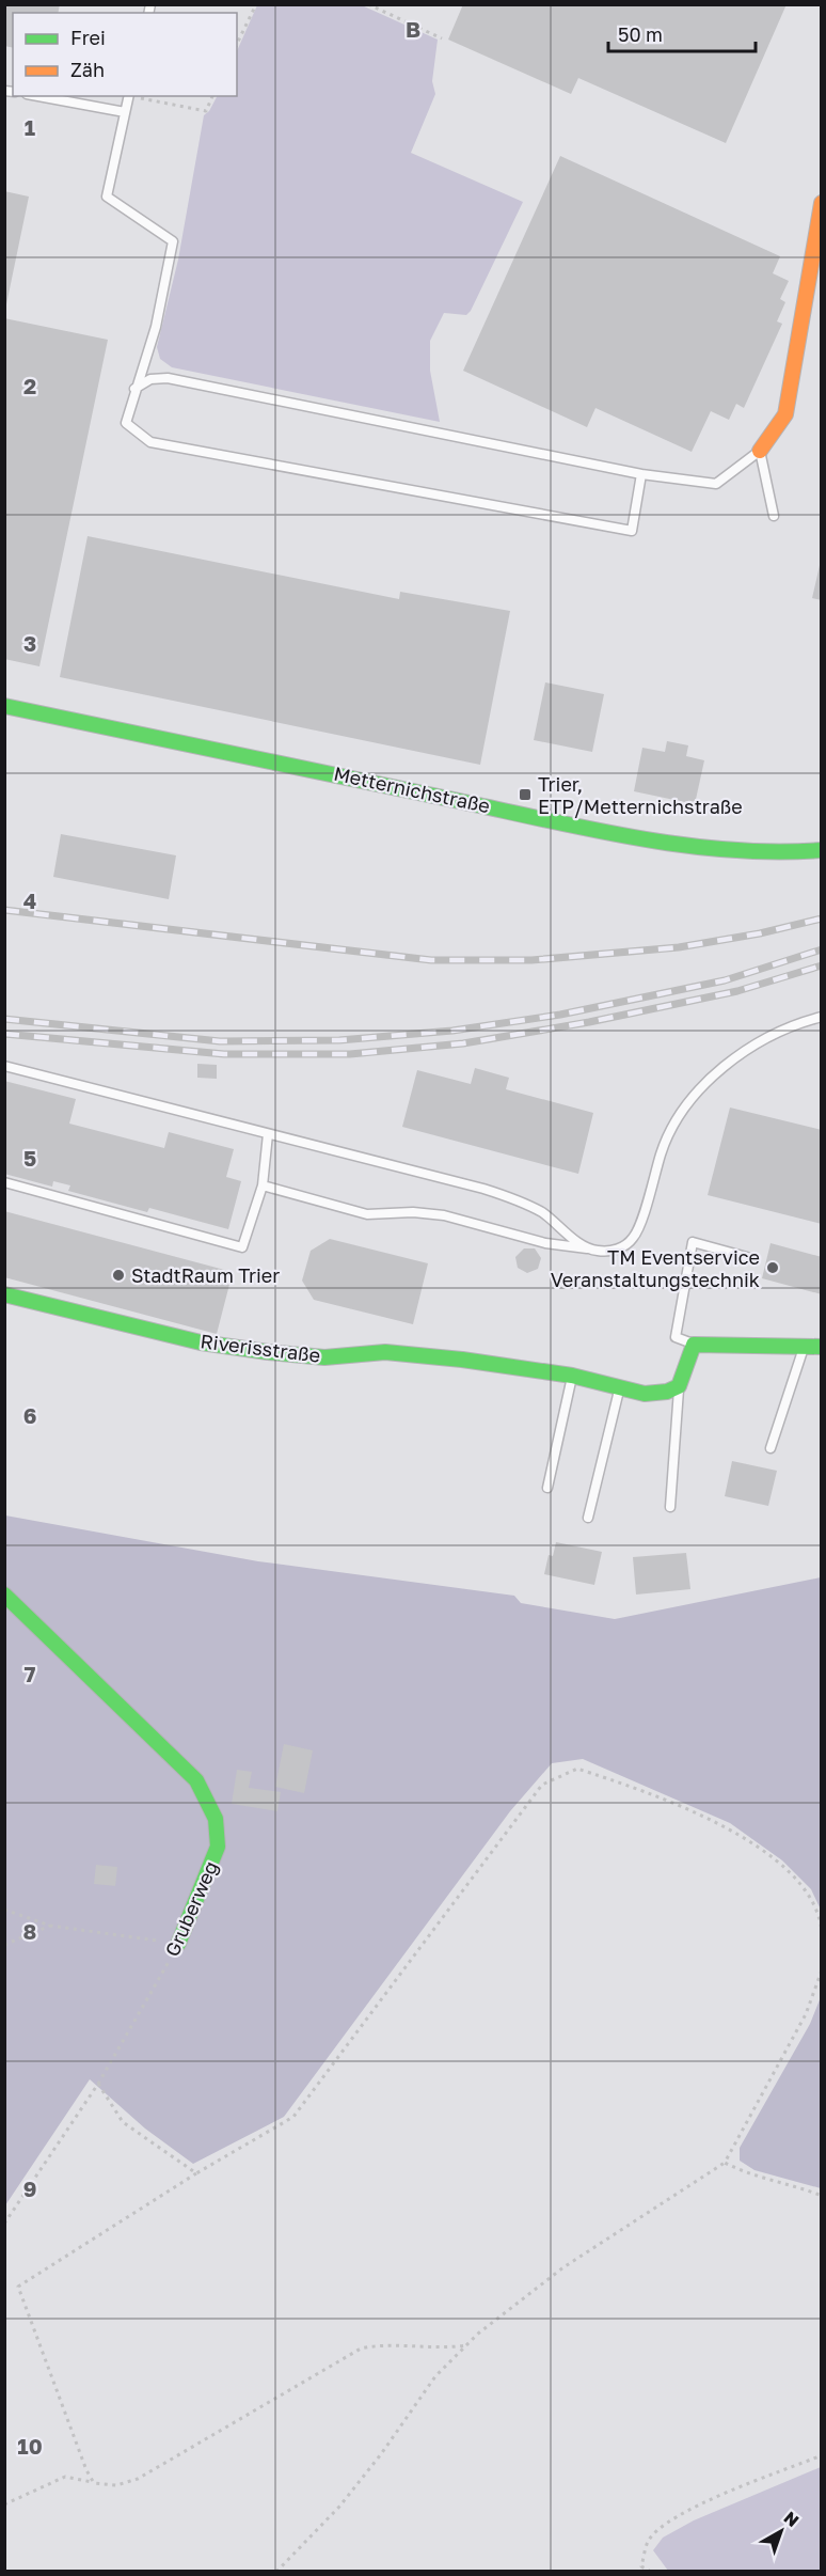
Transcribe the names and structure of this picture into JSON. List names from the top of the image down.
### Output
{
  "streets": {
    "street": ["Metternichstraße", "Riverisstraße", "Gruberweg"]
  },
  "places": {
    "transit": ["Trier, ETP/Metternichstraße"],
    "other": ["TM Eventservice Veranstaltungstechnik", "StadtRaum Trier"]
  },
  "legend": ["Frei", "Zäh"],
  "scale_bar": "50 m",
  "north": "top right",
  "grid": {
    "columns": ["B"],
    "rows": [
      "1",
      "2",
      "3",
      "4",
      "5",
      "6",
      "7",
      "8",
      "9",
      "10"
    ]
  }
}
